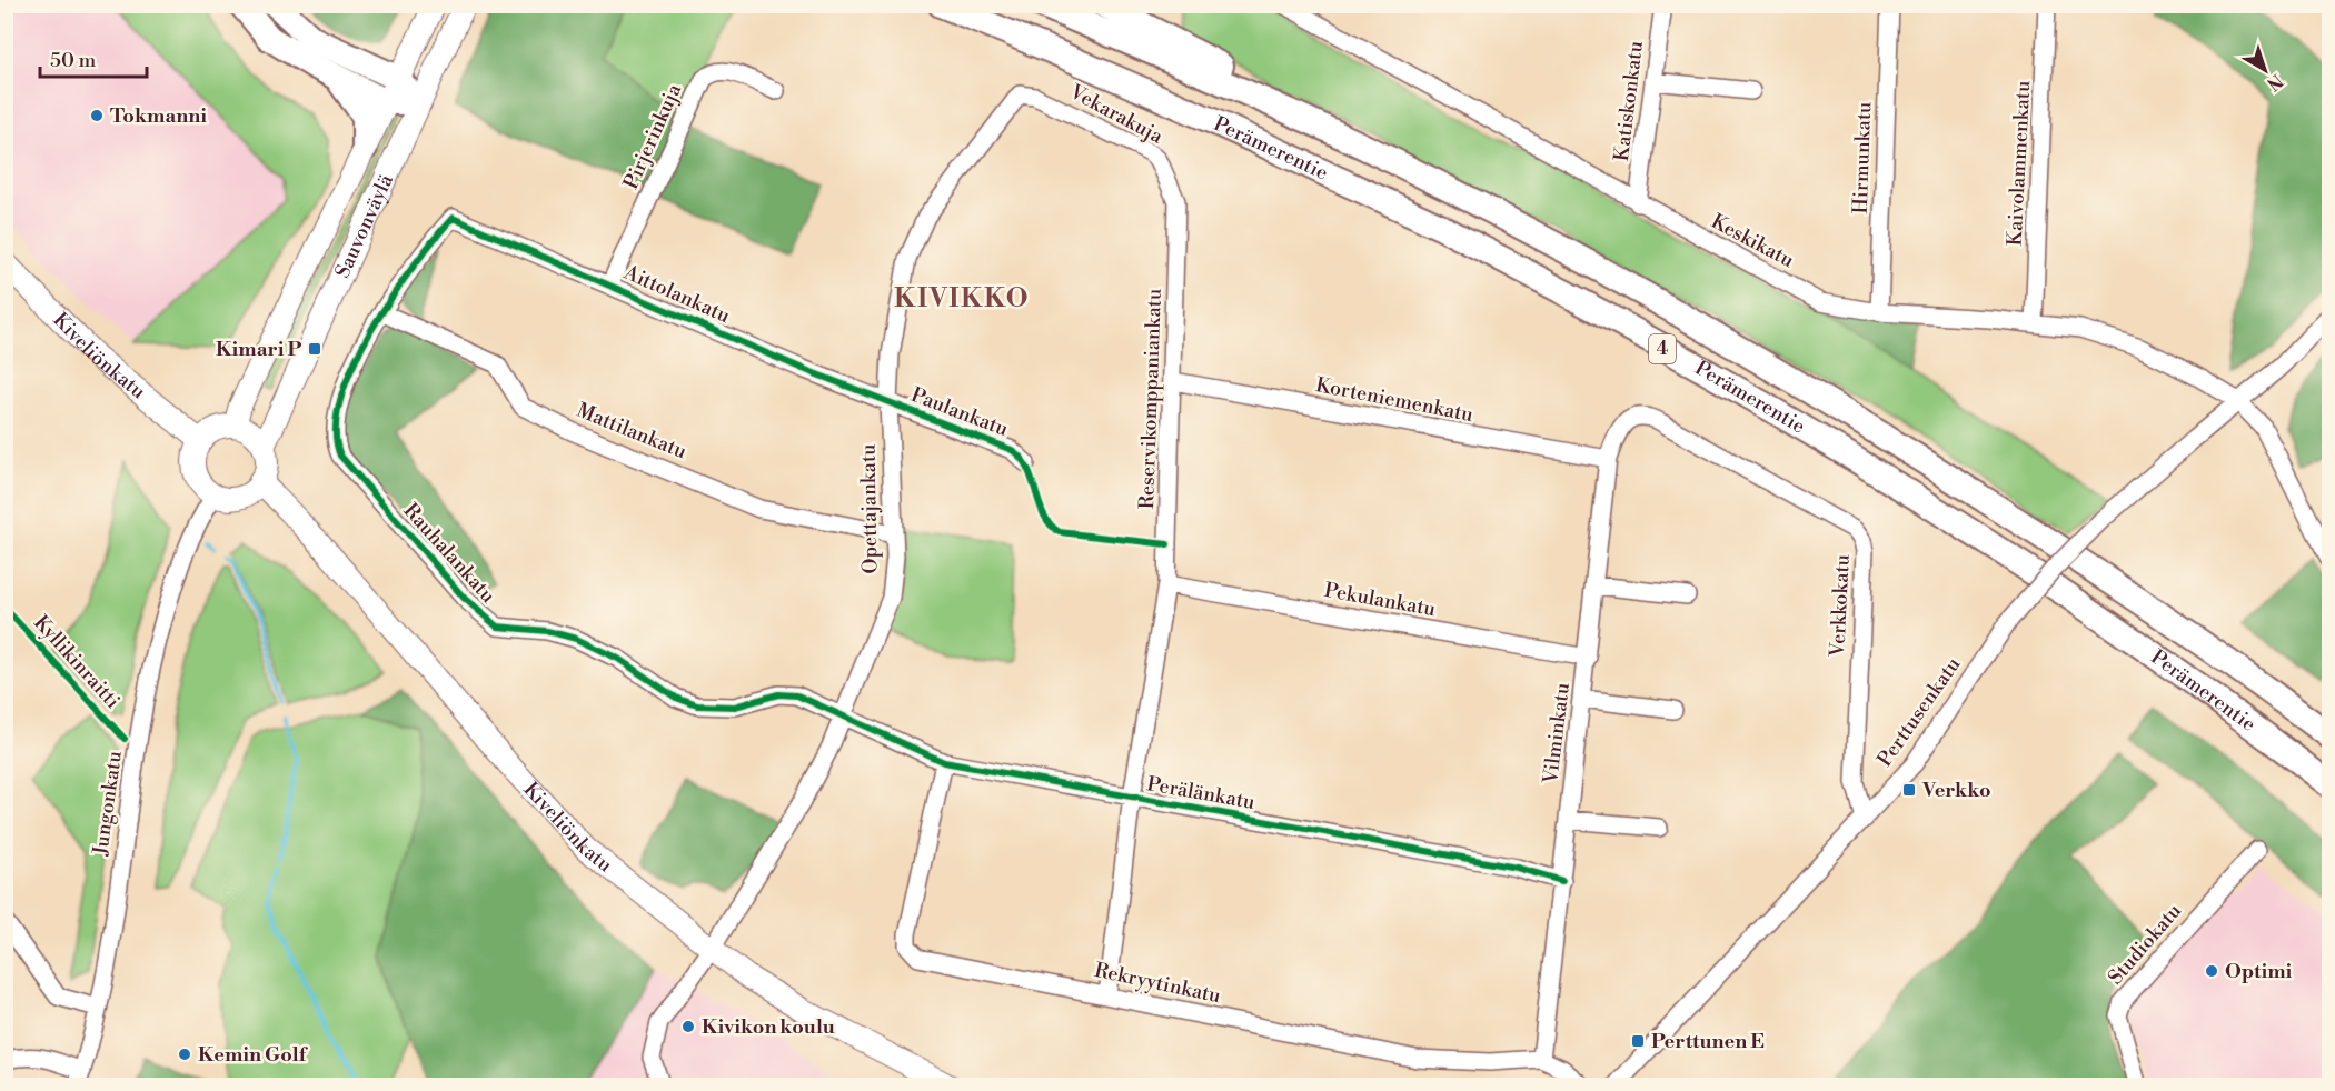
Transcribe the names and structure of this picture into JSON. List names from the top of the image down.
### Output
{
  "streets": {
    "highway": ["Perämerentie", "4"],
    "main road": ["Sauvonväylä", "Kiveliönkatu"],
    "street": [
      "Katiskonkatu",
      "Vekarakuja",
      "Pirjerinkuja",
      "Hirmunkatu",
      "Kaivolammenkatu",
      "Keskikatu",
      "Aittolankatu",
      "Reservikomppaniankatu",
      "Korteniemenkatu",
      "Paulankatu",
      "Mattilankatu",
      "Opettajankatu",
      "Rauhalankatu",
      "Pekulankatu",
      "Verkkokatu",
      "Perttusenkatu",
      "Vilminkatu",
      "Perälänkatu",
      "Jungonkatu",
      "Studiokatu",
      "Rekryytinkatu"
    ],
    "cycle path": ["Kyllikinraitti"]
  },
  "crossings": [
    ["Katiskonkatu", "Keskikatu"],
    ["Vekarakuja", "Reservikomppaniankatu"],
    ["Vekarakuja", "Opettajankatu"],
    ["Pirjerinkuja", "Aittolankatu"],
    ["Hirmunkatu", "Keskikatu"],
    ["Kaivolammenkatu", "Keskikatu"],
    ["Sauvonväylä", "Kiveliönkatu"],
    ["Sauvonväylä", "Jungonkatu"],
    ["Keskikatu", "Perttusenkatu"],
    ["Aittolankatu", "Paulankatu"],
    ["Aittolankatu", "Opettajankatu"],
    ["Aittolankatu", "Rauhalankatu"],
    ["Kiveliönkatu", "Opettajankatu"],
    ["Kiveliönkatu", "Jungonkatu"],
    ["Reservikomppaniankatu", "Korteniemenkatu"],
    ["Reservikomppaniankatu", "Pekulankatu"],
    ["Reservikomppaniankatu", "Perälänkatu"],
    ["Reservikomppaniankatu", "Rekryytinkatu"],
    ["Korteniemenkatu", "Vilminkatu"],
    ["Paulankatu", "Opettajankatu"],
    ["Mattilankatu", "Opettajankatu"],
    ["Mattilankatu", "Rauhalankatu"],
    ["Opettajankatu", "Rauhalankatu"],
    ["Opettajankatu", "Perälänkatu"],
    ["Rauhalankatu", "Perälänkatu"],
    ["Pekulankatu", "Vilminkatu"],
    ["Verkkokatu", "Perttusenkatu"],
    ["Verkkokatu", "Vilminkatu"],
    ["Vilminkatu", "Perälänkatu"],
    ["Vilminkatu", "Rekryytinkatu"],
    ["Perälänkatu", "Rekryytinkatu"]
  ],
  "districts": ["KIVIKKO"],
  "places": {
    "other": [
      "Tokmanni",
      "Optimi",
      "Kivikon koulu",
      "Kemin Golf"
    ],
    "transit": ["Kimari P", "Verkko", "Perttunen E"]
  },
  "scale_bar": "50 m",
  "north": "bottom right"
}
